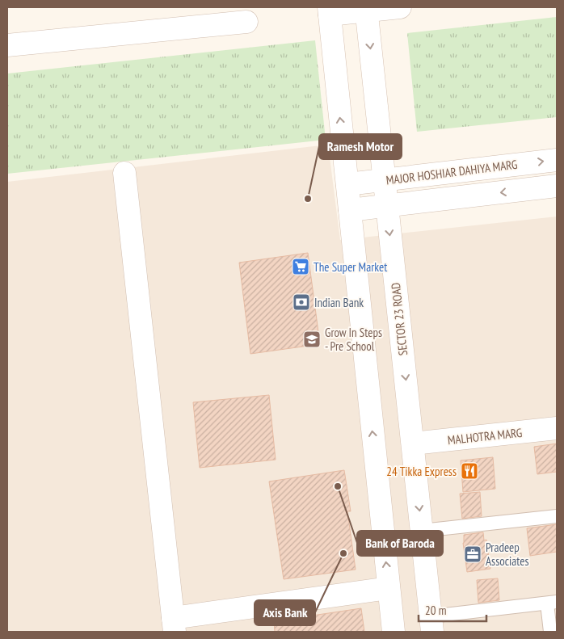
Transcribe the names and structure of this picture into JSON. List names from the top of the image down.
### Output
{
  "streets": {
    "street": ["MAJOR HOSHIAR DAHIYA MARG", "SECTOR 23 ROAD", "MALHOTRA MARG"]
  },
  "crossings": [
    ["MAJOR HOSHIAR DAHIYA MARG", "SECTOR 23 ROAD"],
    ["SECTOR 23 ROAD", "MALHOTRA MARG"]
  ],
  "places": {
    "other": ["Ramesh Motor", "Bank of Baroda", "Axis Bank"],
    "supermarket": ["The Super Market"],
    "bank": ["Indian Bank"],
    "school or university": ["Grow In Steps - Pre School"],
    "restaurant": ["24 Tikka Express"],
    "office": ["Pradeep Associates"]
  },
  "scale_bar": "20 m"
}
